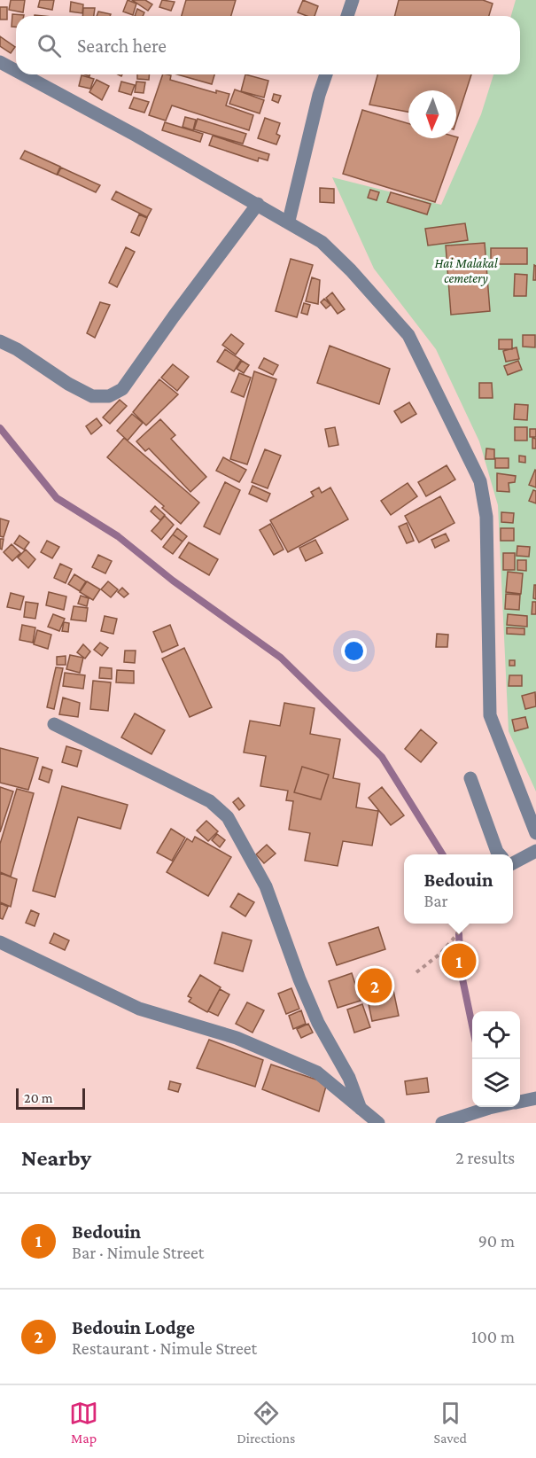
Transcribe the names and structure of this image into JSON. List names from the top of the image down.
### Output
{
  "parks": ["Hai Malakal cemetery"],
  "scale_bar": "20 m",
  "north": "bottom",
  "page": {
    "search": "Search here",
    "popup": ["Bedouin", "Bar"],
    "pins": ["1", "2"],
    "scale": "20 m",
    "heading": ["Nearby", "2 results"],
    "list": [
      {
        "mark": "1",
        "name": "Bedouin",
        "note": "Bar · Nimule Street",
        "value": "90 m"
      },
      {
        "mark": "2",
        "name": "Bedouin Lodge",
        "note": "Restaurant · Nimule Street",
        "value": "100 m"
      }
    ],
    "nav": ["Map", "Directions", "Saved"]
  }
}
